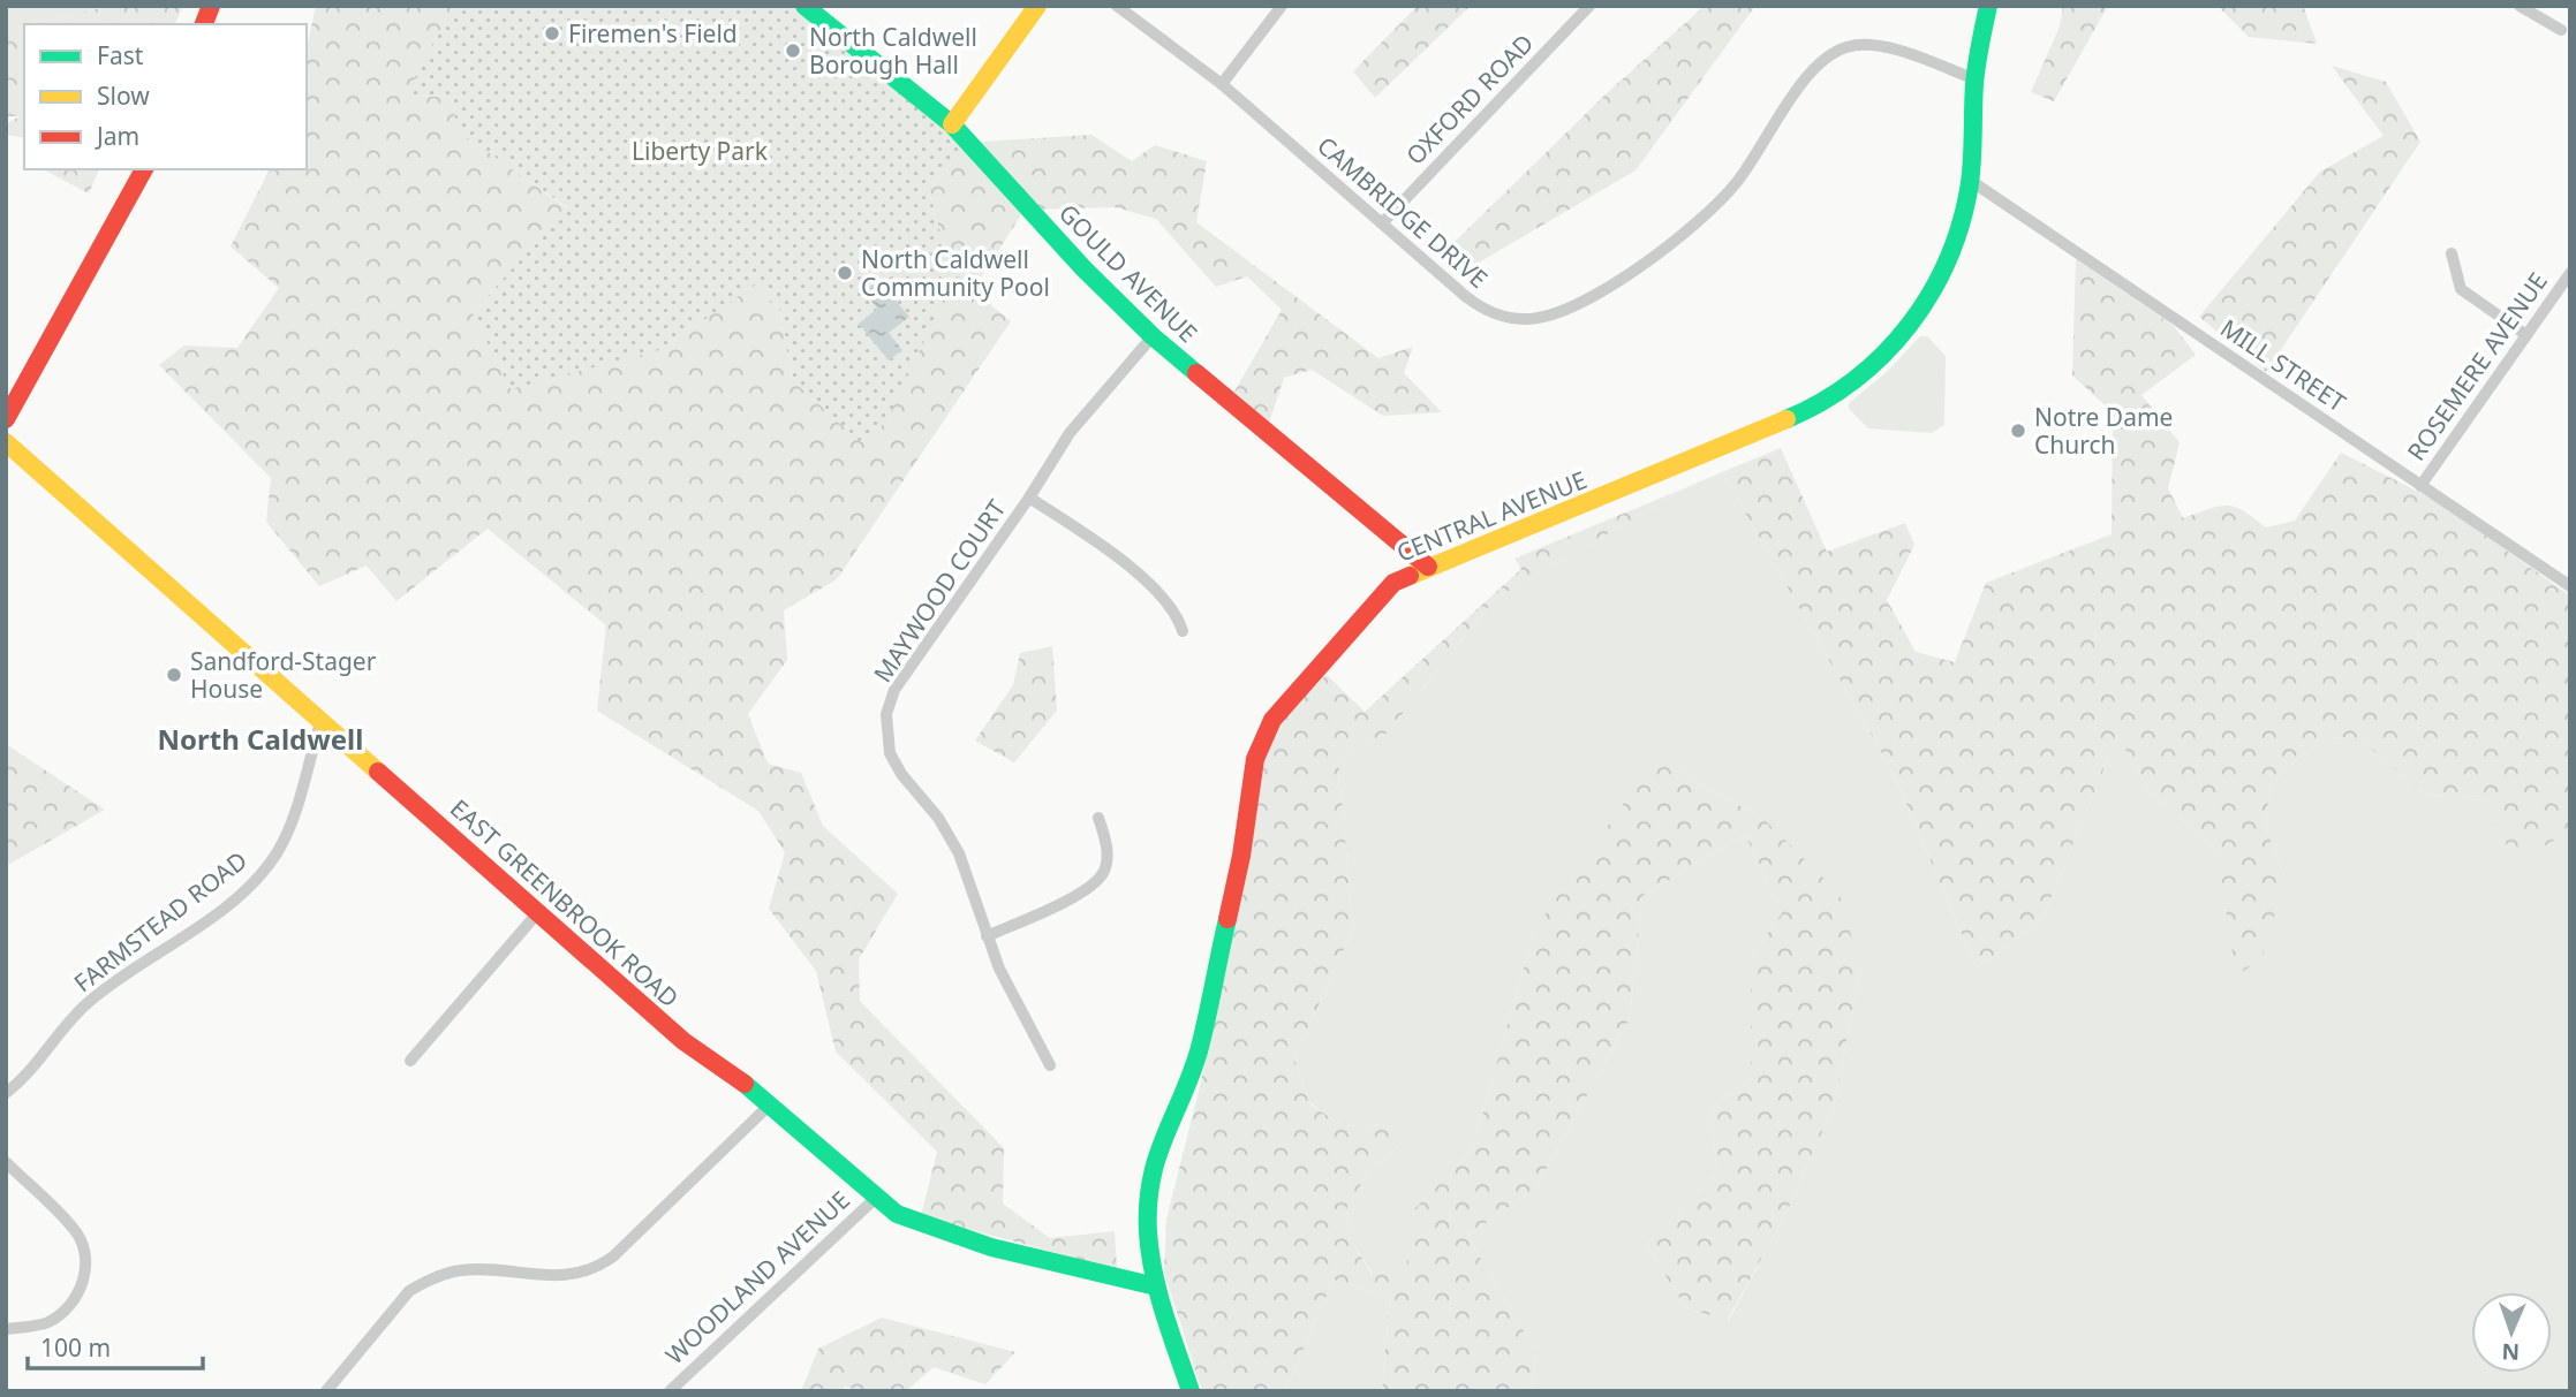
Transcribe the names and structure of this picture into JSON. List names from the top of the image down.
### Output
{
  "streets": {
    "street": [
      "OXFORD ROAD",
      "CAMBRIDGE DRIVE",
      "GOULD AVENUE",
      "MILL STREET",
      "ROSEMERE AVENUE",
      "CENTRAL AVENUE",
      "MAYWOOD COURT",
      "EAST GREENBROOK ROAD",
      "FARMSTEAD ROAD",
      "WOODLAND AVENUE"
    ]
  },
  "crossings": [
    ["OXFORD ROAD", "CAMBRIDGE DRIVE"],
    ["CAMBRIDGE DRIVE", "CENTRAL AVENUE"],
    ["GOULD AVENUE", "CENTRAL AVENUE"],
    ["GOULD AVENUE", "MAYWOOD COURT"],
    ["MILL STREET", "ROSEMERE AVENUE"],
    ["MILL STREET", "CENTRAL AVENUE"],
    ["CENTRAL AVENUE", "EAST GREENBROOK ROAD"],
    ["EAST GREENBROOK ROAD", "FARMSTEAD ROAD"],
    ["EAST GREENBROOK ROAD", "WOODLAND AVENUE"]
  ],
  "districts": ["North Caldwell"],
  "parks": ["Liberty Park"],
  "places": [
    "Firemen's Field",
    "North Caldwell Borough Hall",
    "North Caldwell Community Pool",
    "Notre Dame Church",
    "Sandford-Stager House"
  ],
  "legend": ["Fast", "Slow", "Jam"],
  "scale_bar": "100 m",
  "north": "bottom"
}
